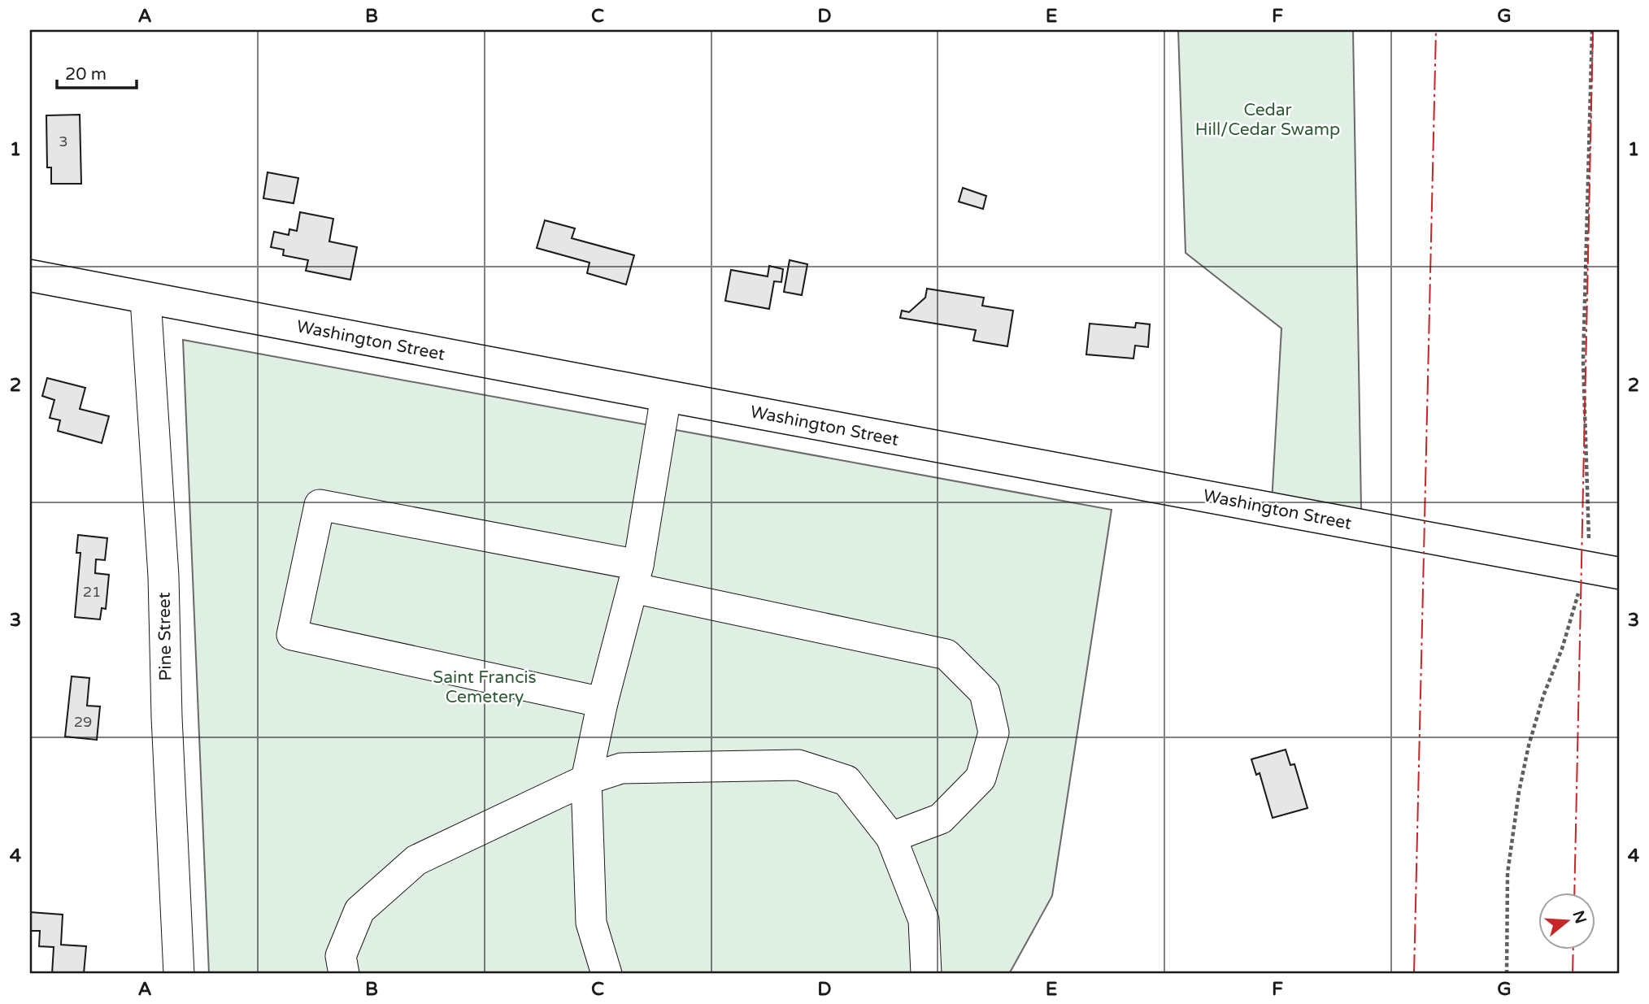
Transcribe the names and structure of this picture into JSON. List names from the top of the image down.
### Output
{
  "streets": {
    "main road": ["Washington Street"],
    "street": ["Pine Street"]
  },
  "crossings": [
    ["Washington Street", "Pine Street"]
  ],
  "parks": ["Cedar Hill/Cedar Swamp", "Saint Francis Cemetery"],
  "house_numbers": ["3", "21", "29"],
  "scale_bar": "20 m",
  "north": "right",
  "grid": {
    "columns": [
      "A",
      "B",
      "C",
      "D",
      "E",
      "F",
      "G"
    ],
    "rows": [
      "1",
      "2",
      "3",
      "4"
    ]
  }
}
